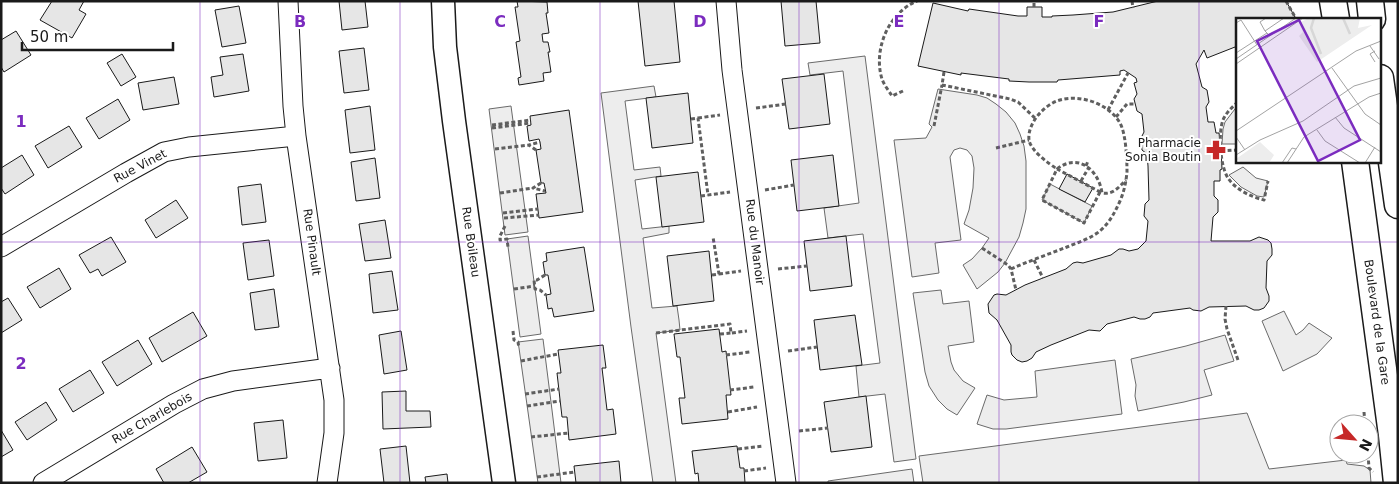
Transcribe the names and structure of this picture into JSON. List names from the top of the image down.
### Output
{
  "streets": {
    "main road": ["Boulevard de la Gare"],
    "street": [
      "Rue Vinet",
      "Rue Pinault",
      "Rue Boileau",
      "Rue du Manoir",
      "Rue Charlebois"
    ]
  },
  "crossings": [
    ["Rue Vinet", "Rue Pinault"],
    ["Rue Pinault", "Rue Charlebois"]
  ],
  "places": {
    "pharmacy": ["Pharmacie Sonia Boutin"]
  },
  "scale_bar": "50 m",
  "north": "bottom right",
  "grid": {
    "columns": [
      "B",
      "C",
      "D",
      "E",
      "F"
    ],
    "rows": ["1", "2"]
  }
}
